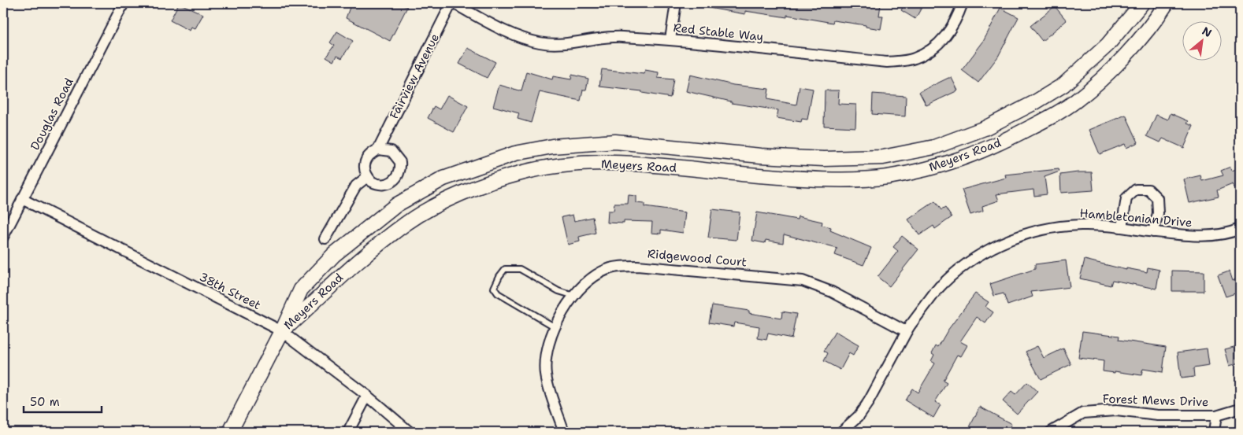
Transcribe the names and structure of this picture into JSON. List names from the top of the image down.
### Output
{
  "streets": {
    "street": [
      "Red Stable Way",
      "Fairview Avenue",
      "Douglas Road",
      "Meyers Road",
      "Hambletonian Drive",
      "Ridgewood Court",
      "38th Street",
      "Forest Mews Drive"
    ]
  },
  "crossings": [
    ["Red Stable Way", "Fairview Avenue"],
    ["Douglas Road", "38th Street"],
    ["Meyers Road", "38th Street"],
    ["Hambletonian Drive", "Ridgewood Court"]
  ],
  "scale_bar": "50 m",
  "north": "top right"
}
